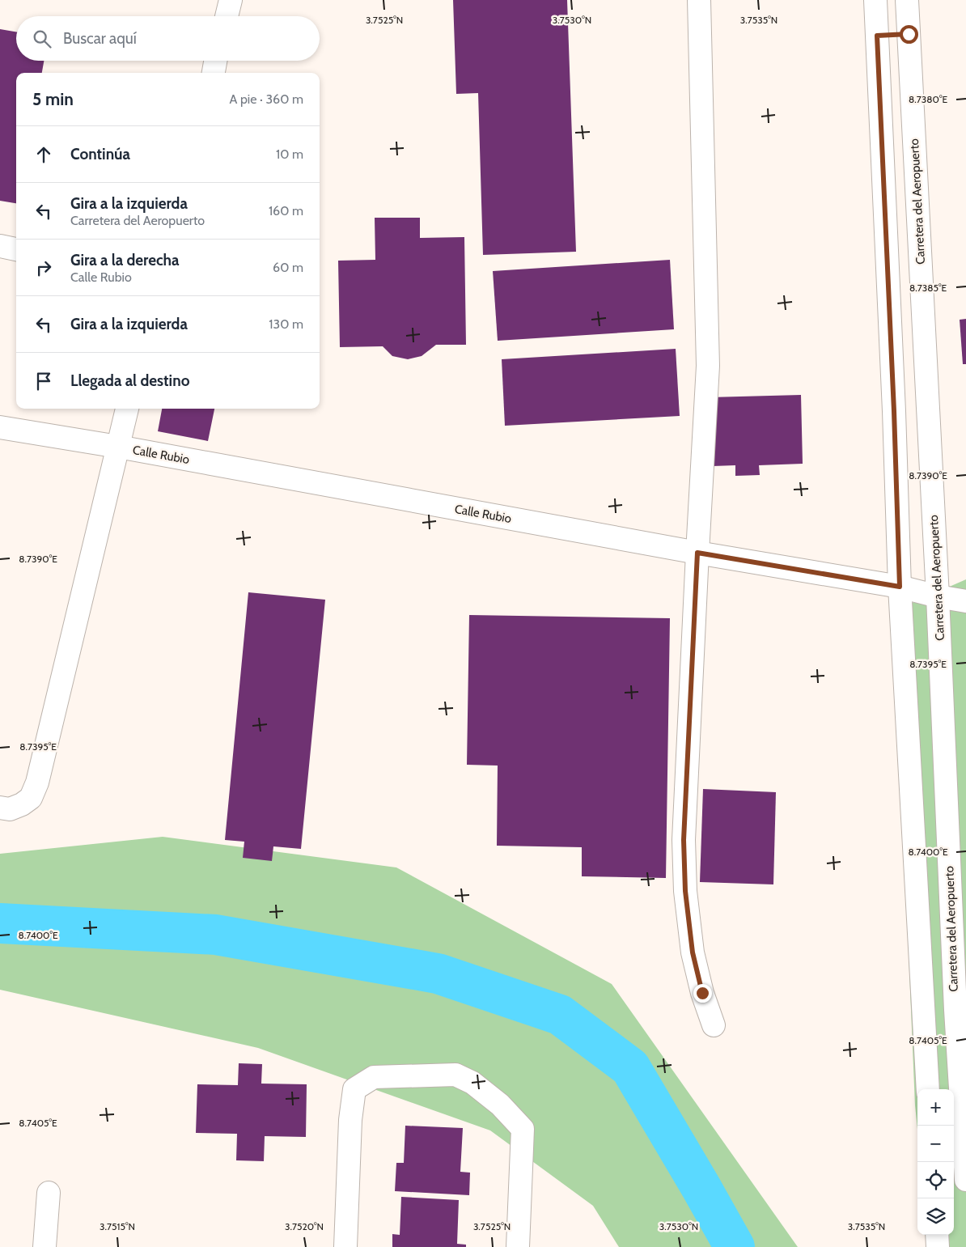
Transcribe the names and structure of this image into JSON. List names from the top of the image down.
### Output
{
  "streets": {
    "main road": ["Carretera del Aeropuerto", "Calle Rubio"]
  },
  "crossings": [
    ["Carretera del Aeropuerto", "Calle Rubio"]
  ],
  "page": {
    "search": "Buscar aquí",
    "heading": ["5 min", "A pie · 360 m"],
    "list": [
      ["Continúa", "10 m"],
      ["Gira a la izquierda", "Carretera del Aeropuerto", "160 m"],
      ["Gira a la derecha", "Calle Rubio", "60 m"],
      ["Gira a la izquierda", "130 m"],
      "Llegada al destino"
    ],
    "map_buttons": ["+", "−"]
  },
  "coordinates": [
    "3.7525°N",
    "3.7530°N",
    "3.7535°N",
    "8.7380°E",
    "8.7385°E",
    "8.7390°E",
    "8.7395°E",
    "8.7400°E",
    "8.7405°E",
    "3.7515°N",
    "3.7520°N"
  ]
}
